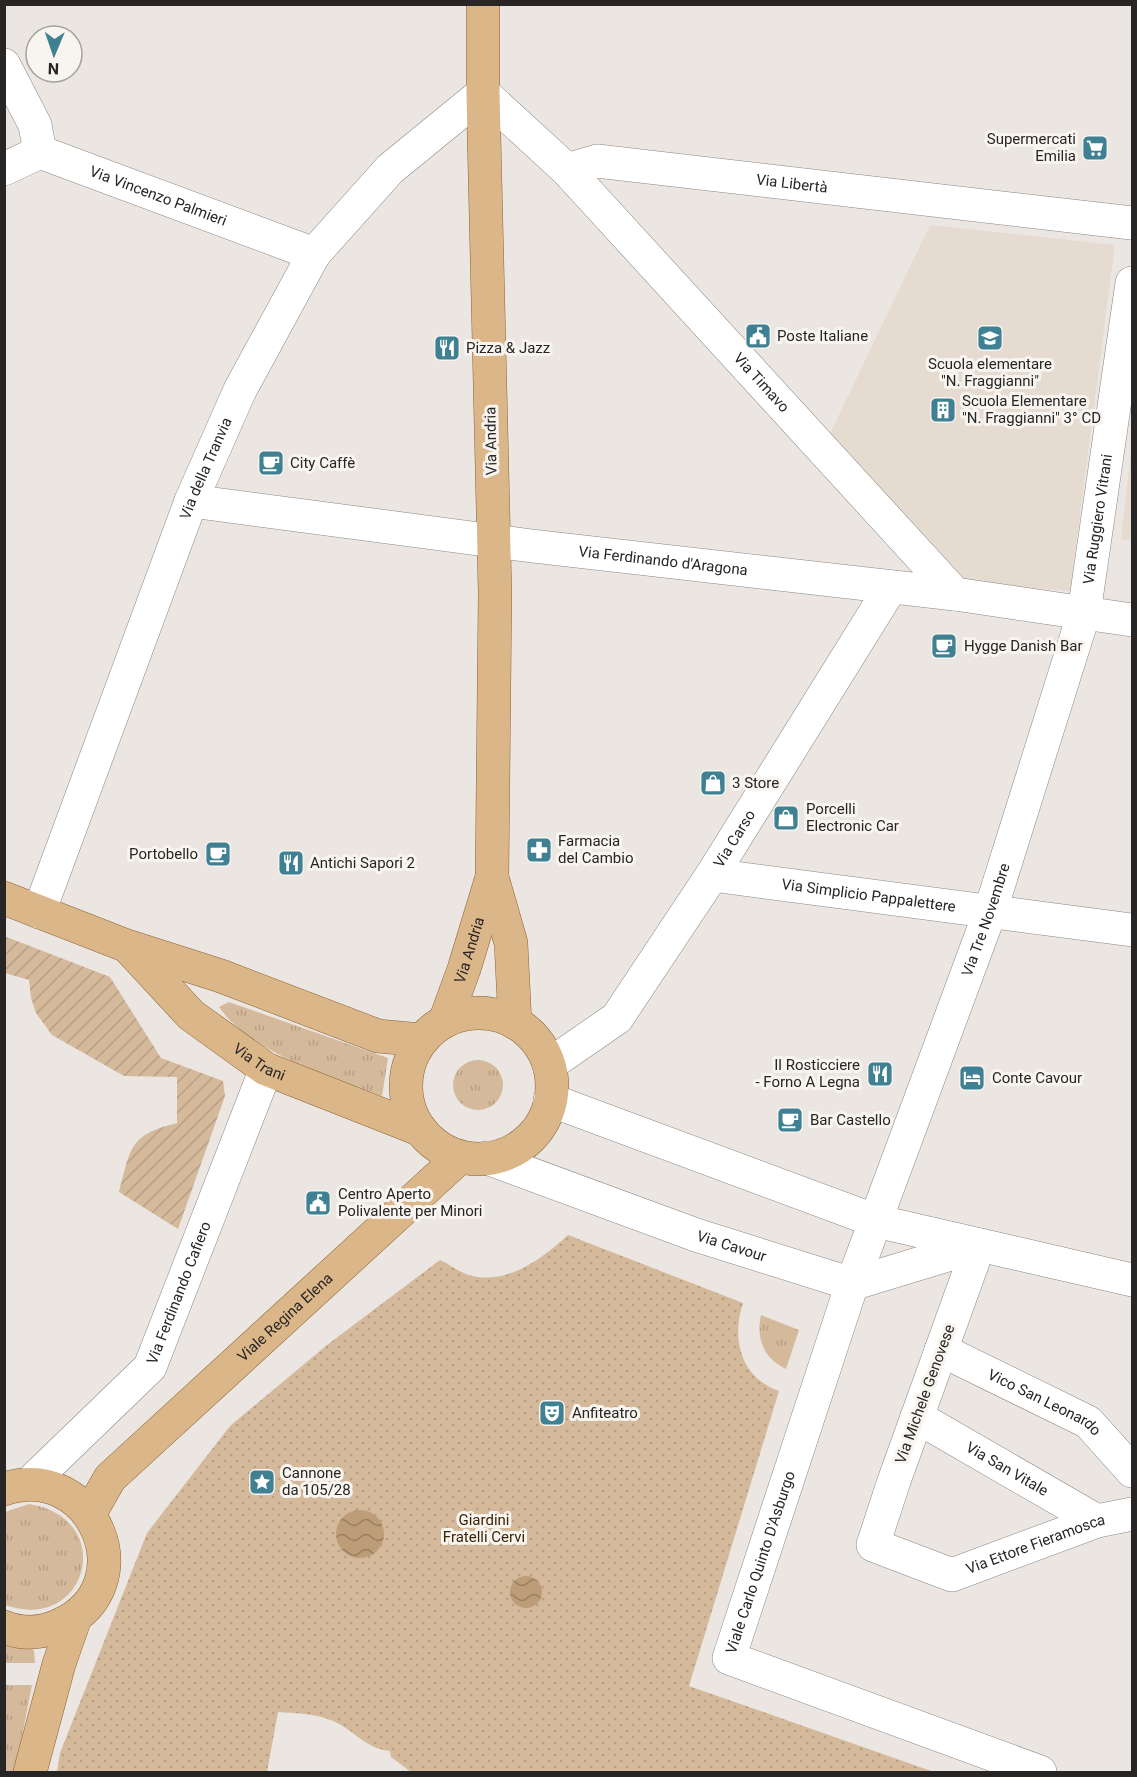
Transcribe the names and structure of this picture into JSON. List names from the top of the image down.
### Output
{
  "streets": {
    "main road": ["Via Andria", "Via Trani", "Viale Regina Elena"],
    "street": [
      "Via Libertà",
      "Via Vincenzo Palmieri",
      "Via Timavo",
      "Via della Tranvia",
      "Via Ruggiero Vitrani",
      "Via Ferdinando d'Aragona",
      "Via Carso",
      "Via Simplicio Pappalettere",
      "Via Tre Novembre",
      "Via Cavour",
      "Via Ferdinando Cafiero",
      "Via Michele Genovese",
      "Vico San Leonardo",
      "Via San Vitale",
      "Via Ettore Fieramosca",
      "Viale Carlo Quinto D'Asburgo"
    ]
  },
  "crossings": [
    ["Via Libertà", "Via Timavo"],
    ["Via Vincenzo Palmieri", "Via della Tranvia"],
    ["Via Timavo", "Via Ferdinando d'Aragona"],
    ["Via Andria", "Via della Tranvia"],
    ["Via Andria", "Via Ferdinando d'Aragona"],
    ["Via Andria", "Via Carso"],
    ["Via Andria", "Via Trani"],
    ["Via Andria", "Via Cavour"],
    ["Via Andria", "Viale Regina Elena"],
    ["Via della Tranvia", "Via Ferdinando d'Aragona"],
    ["Via della Tranvia", "Via Trani"],
    ["Via Ruggiero Vitrani", "Via Ferdinando d'Aragona"],
    ["Via Ruggiero Vitrani", "Via Tre Novembre"],
    ["Via Ferdinando d'Aragona", "Via Carso"],
    ["Via Ferdinando d'Aragona", "Via Tre Novembre"],
    ["Via Carso", "Via Simplicio Pappalettere"],
    ["Via Carso", "Via Trani"],
    ["Via Carso", "Via Cavour"],
    ["Via Carso", "Viale Regina Elena"],
    ["Via Simplicio Pappalettere", "Via Tre Novembre"],
    ["Via Tre Novembre", "Viale Carlo Quinto D'Asburgo"],
    ["Via Trani", "Via Cavour"],
    ["Via Trani", "Via Ferdinando Cafiero"],
    ["Via Trani", "Viale Regina Elena"],
    ["Via Cavour", "Viale Regina Elena"],
    ["Via Cavour", "Viale Carlo Quinto D'Asburgo"],
    ["Via Michele Genovese", "Vico San Leonardo"],
    ["Via Michele Genovese", "Via San Vitale"],
    ["Via Michele Genovese", "Via Ettore Fieramosca"],
    ["Via San Vitale", "Via Ettore Fieramosca"]
  ],
  "parks": ["Giardini Fratelli Cervi"],
  "places": {
    "supermarket": ["Supermercati Emilia"],
    "public building": ["Poste Italiane", "Centro Aperto Polivalente per Minori"],
    "school or university": ["Scuola elementare \"N. Fraggianni\""],
    "restaurant": ["Pizza & Jazz", "Antichi Sapori 2", "Il Rosticciere - Forno A Legna"],
    "building": ["Scuola Elementare \"N. Fraggianni\" 3° CD"],
    "cafe": [
      "City Caffè",
      "Hygge Danish Bar",
      "Portobello",
      "Bar Castello"
    ],
    "shop": ["3 Store", "Porcelli Electronic Car"],
    "pharmacy": ["Farmacia del Cambio"],
    "hotel": ["Conte Cavour"],
    "theatre": ["Anfiteatro"],
    "place": ["Cannone da 105/28"]
  },
  "north": "bottom"
}
